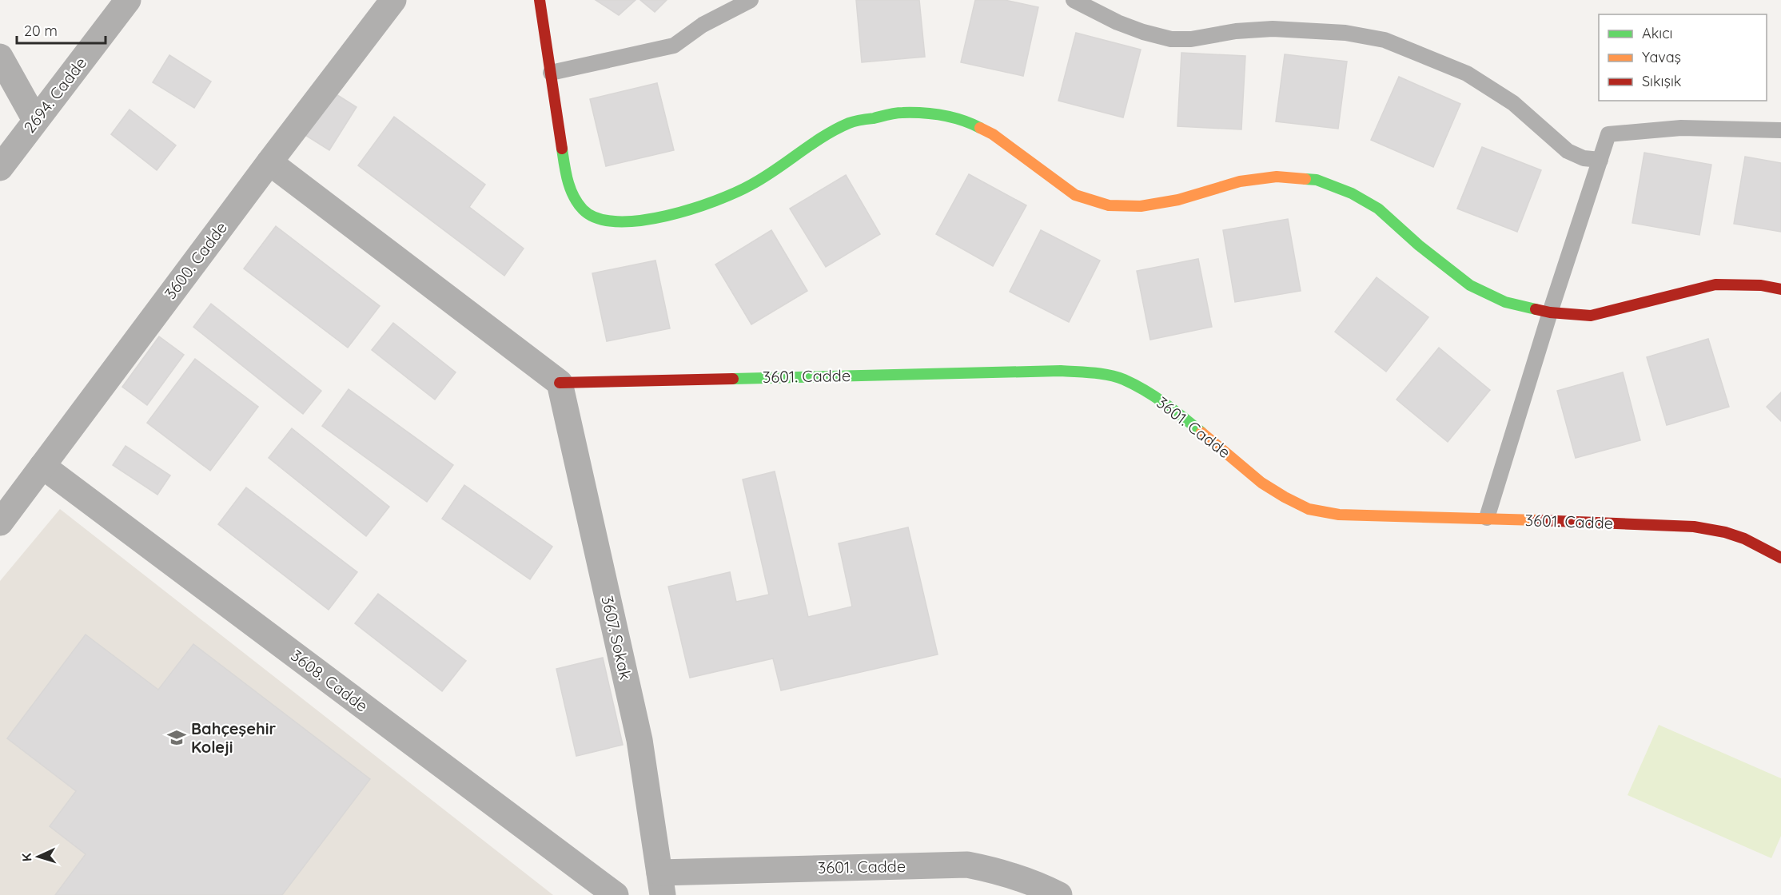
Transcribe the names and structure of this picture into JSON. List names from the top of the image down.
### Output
{
  "streets": {
    "street": [
      "2694. Cadde",
      "3600. Cadde",
      "3601. Cadde",
      "3607. Sokak",
      "3608. Cadde"
    ]
  },
  "crossings": [
    ["3600. Cadde", "3608. Cadde"],
    ["3601. Cadde", "3607. Sokak"]
  ],
  "places": {
    "school or university": ["Bahçeşehir Koleji"]
  },
  "legend": ["Akıcı", "Yavaş", "Sıkışık"],
  "scale_bar": "20 m",
  "north": "left"
}
